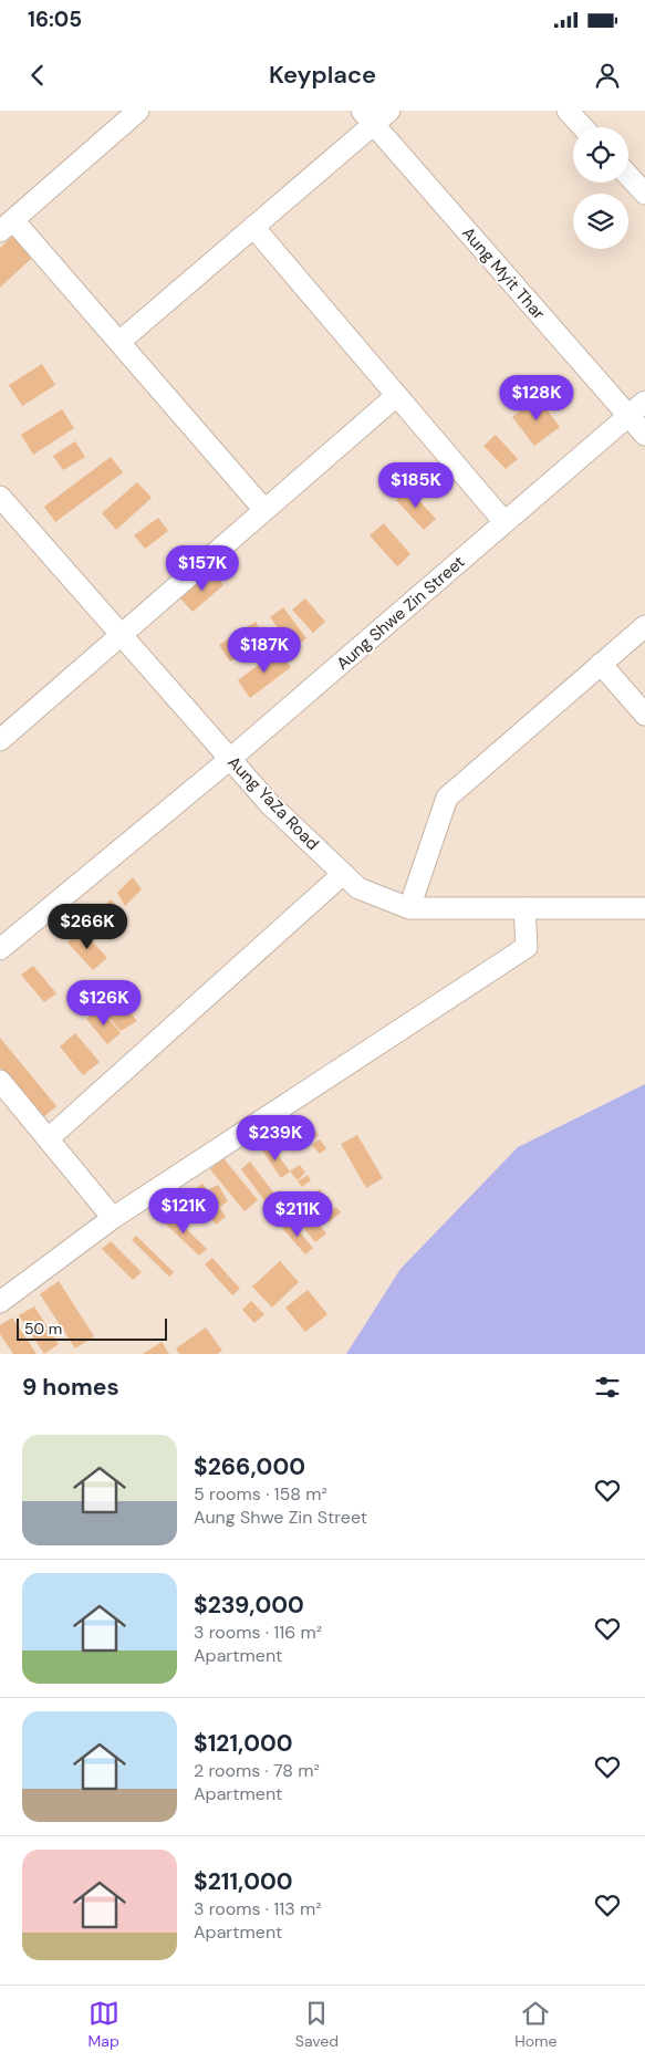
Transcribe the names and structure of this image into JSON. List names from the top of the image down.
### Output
{
  "streets": {
    "street": ["Aung Myit Thar", "Aung Shwe Zin Street", "Aung YaZa Road"]
  },
  "crossings": [
    ["Aung Myit Thar", "Aung Shwe Zin Street"],
    ["Aung Shwe Zin Street", "Aung YaZa Road"]
  ],
  "scale_bar": "50 m",
  "page": {
    "status": "16:05",
    "header": "Keyplace",
    "price": [
      "$128K",
      "$185K",
      "$157K",
      "$187K",
      "$266K",
      "$126K",
      "$239K",
      "$121K",
      "$211K"
    ],
    "scale": "50 m",
    "heading": "9 homes",
    "list": [
      {
        "name": "$266,000",
        "note": "5 rooms · 158 m² · Aung Shwe Zin Street"
      },
      {
        "name": "$239,000",
        "note": "3 rooms · 116 m² · Apartment"
      },
      {
        "name": "$121,000",
        "note": "2 rooms · 78 m² · Apartment"
      },
      {
        "name": "$211,000",
        "note": "3 rooms · 113 m² · Apartment"
      }
    ],
    "tabs": ["Map", "Saved", "Home"]
  }
}
